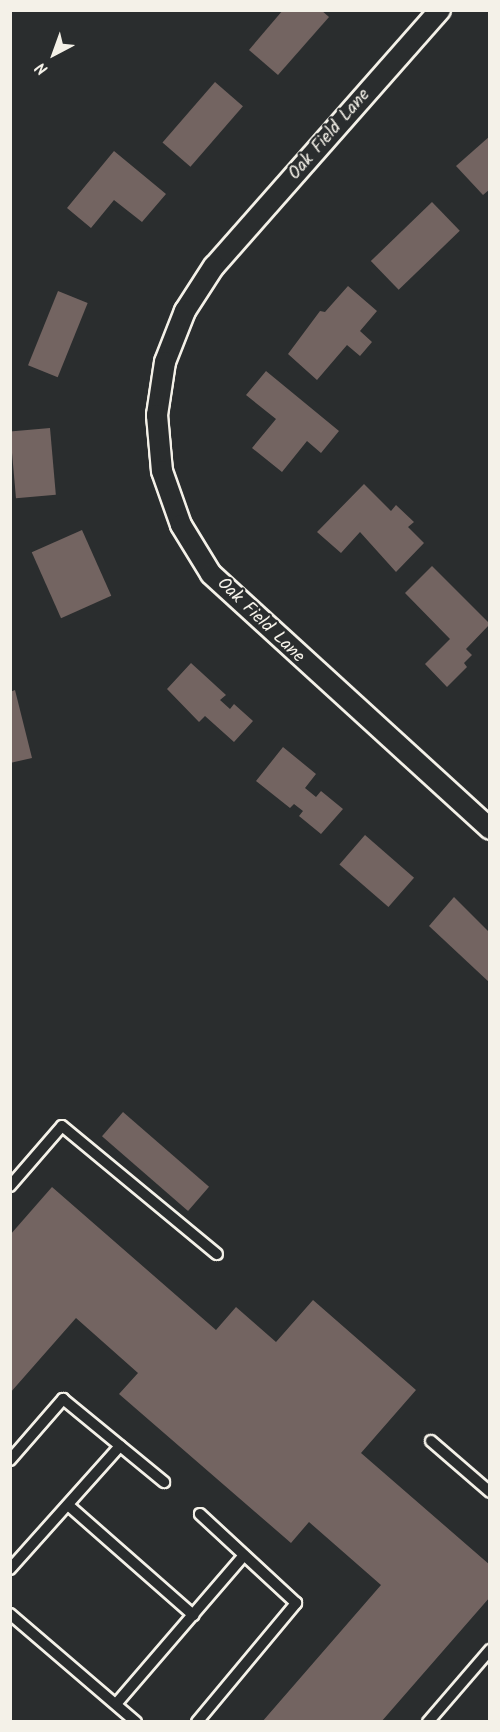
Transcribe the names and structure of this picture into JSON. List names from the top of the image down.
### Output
{
  "streets": {
    "street": ["Oak Field Lane"]
  },
  "north": "bottom left"
}
